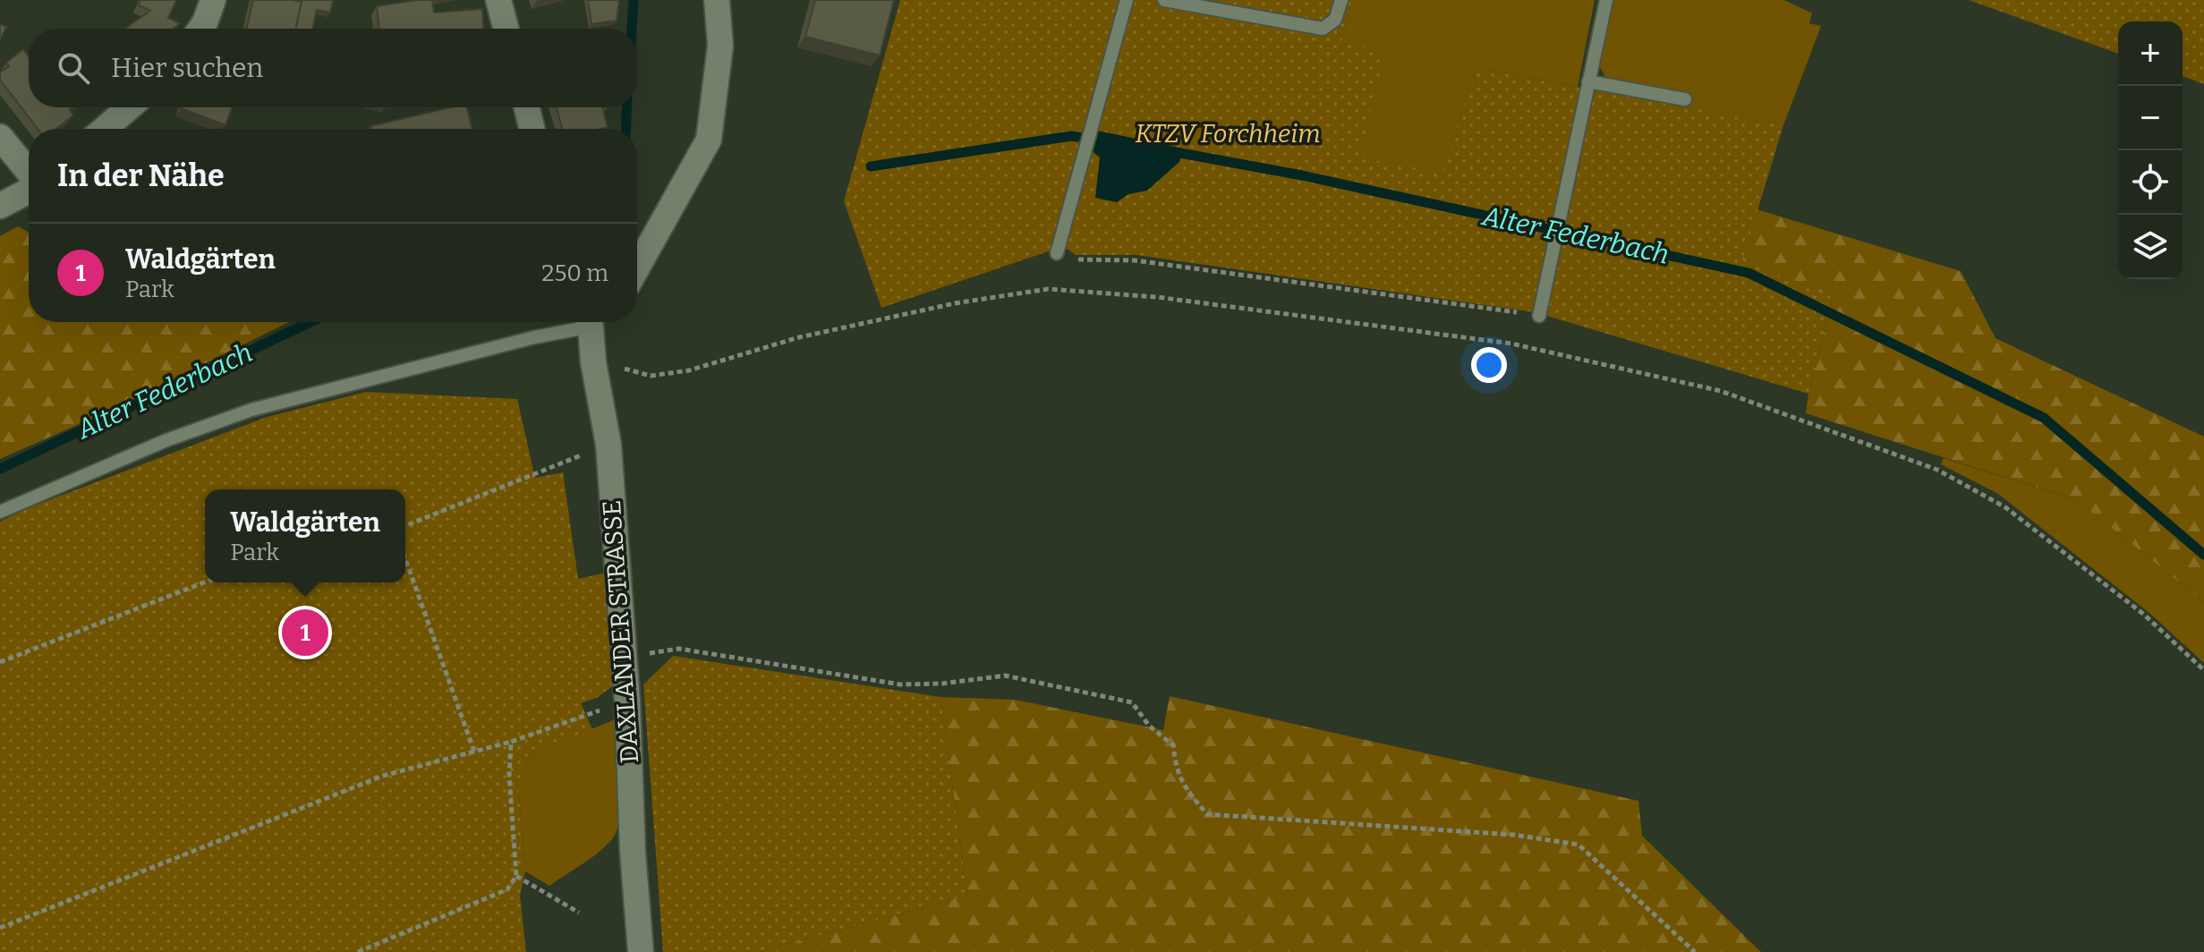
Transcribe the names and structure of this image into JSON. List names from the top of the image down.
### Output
{
  "streets": {
    "street": ["DAXLANDER STRASSE"]
  },
  "water": ["Alter Federbach"],
  "parks": ["KTZV Forchheim"],
  "page": {
    "map_buttons": ["+", "−"],
    "search": "Hier suchen",
    "heading": "In der Nähe",
    "list": [
      {
        "mark": "1",
        "name": "Waldgärten",
        "note": "Park",
        "value": "250 m"
      }
    ],
    "popup": ["Waldgärten", "Park"],
    "pins": "1"
  }
}
